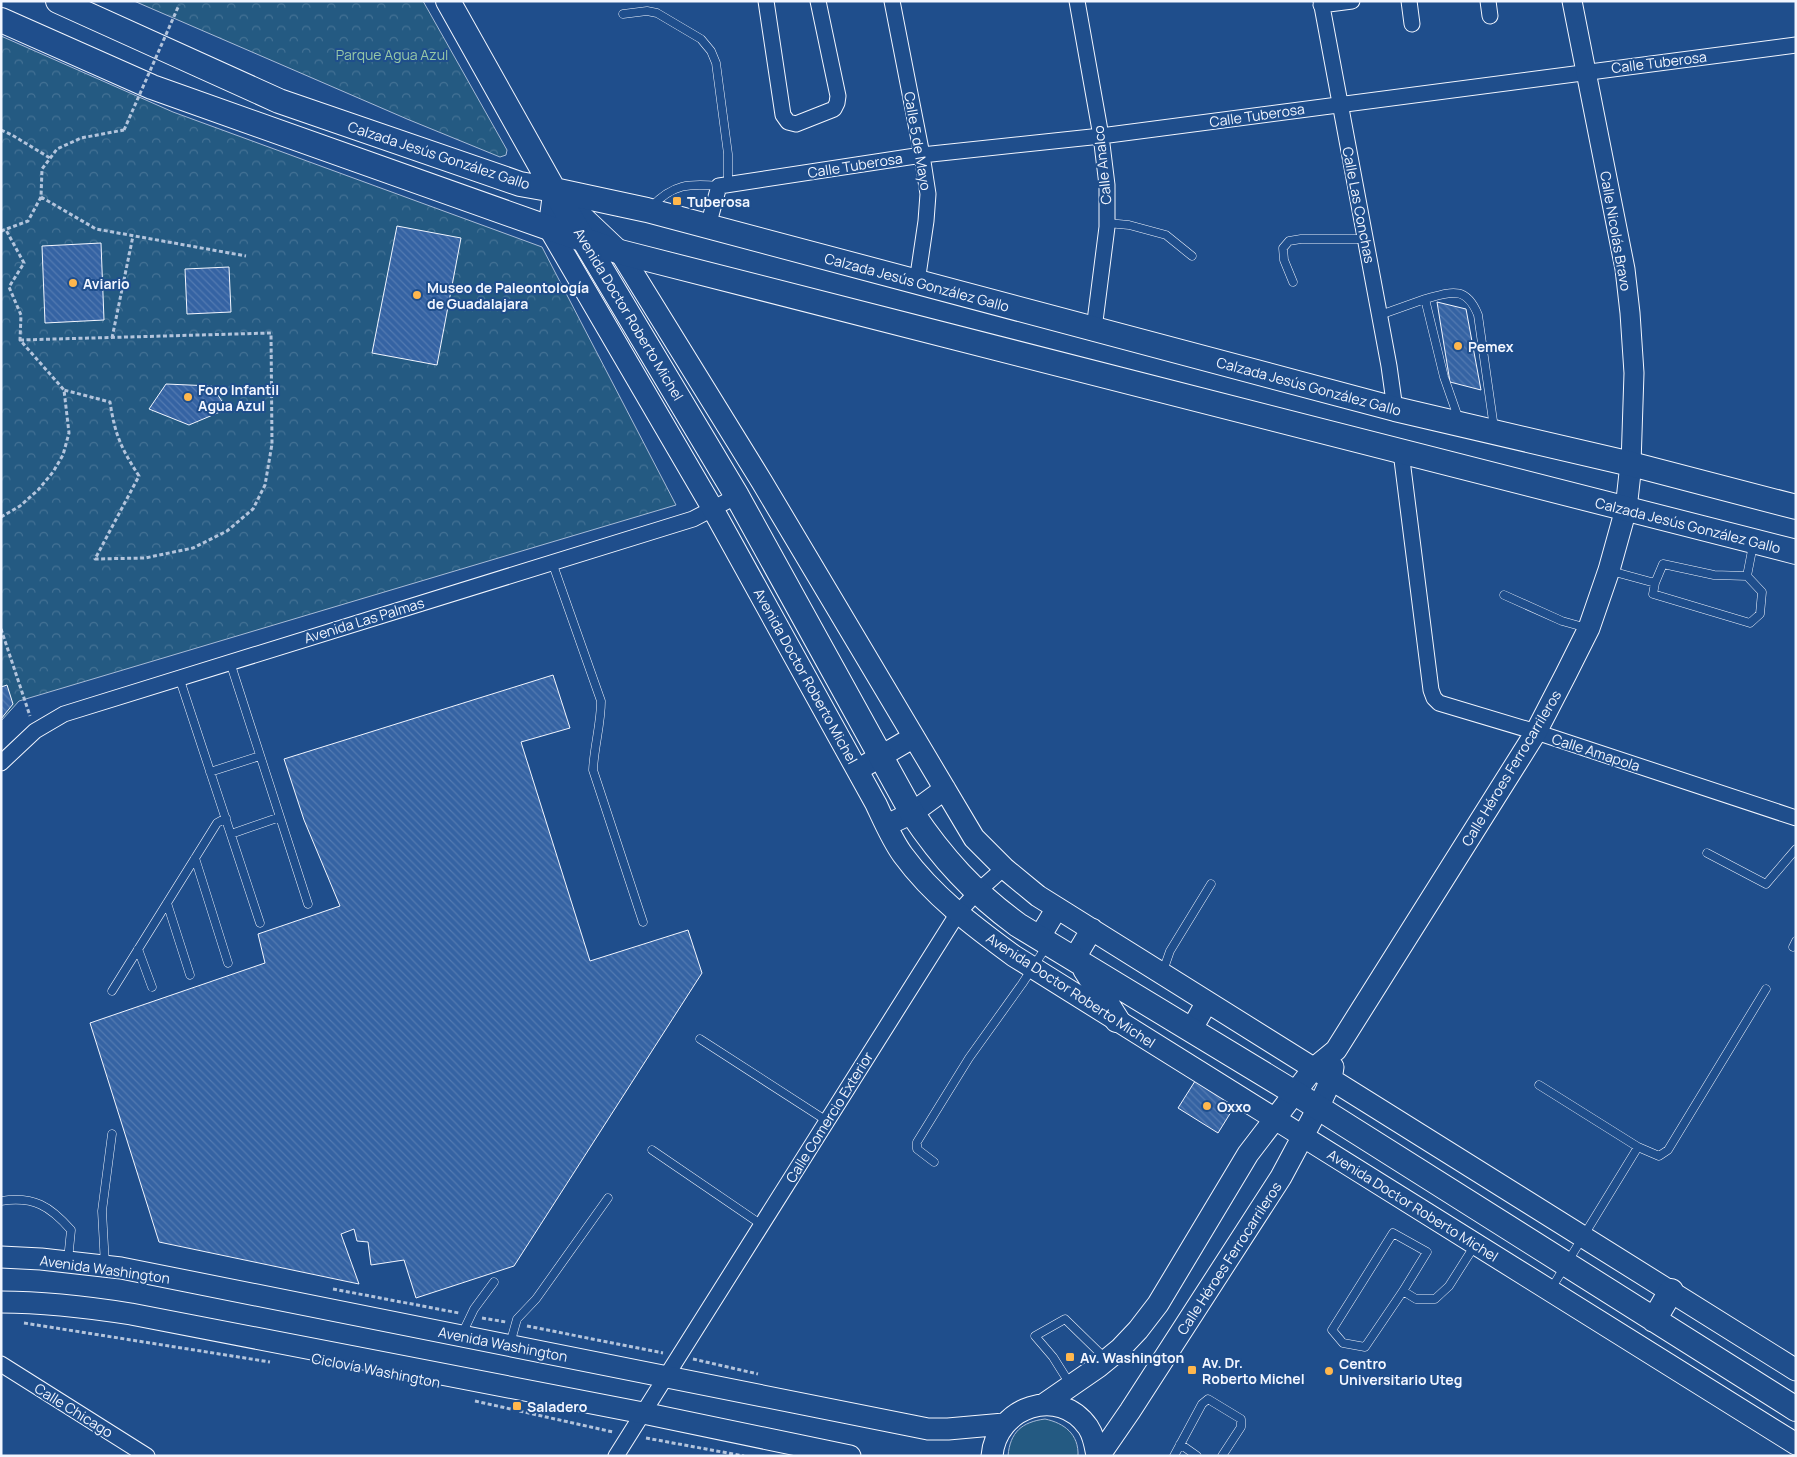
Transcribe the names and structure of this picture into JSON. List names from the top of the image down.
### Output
{
  "streets": {
    "main road": [
      "Calzada Jesús González Gallo",
      "Avenida Doctor Roberto Michel",
      "Calle Héroes Ferrocarrileros",
      "Avenida Washington"
    ],
    "street": [
      "Calle Tuberosa",
      "Calle 5 de Mayo",
      "Calle Analco",
      "Calle Las Conchas",
      "Calle Nicolás Bravo",
      "Avenida Las Palmas",
      "Calle Amapola",
      "Calle Comercio Exterior",
      "Calle Chicago"
    ]
  },
  "crossings": [
    ["Calle Tuberosa", "Calle 5 de Mayo"],
    ["Calle Tuberosa", "Calzada Jesús González Gallo"],
    ["Calle Tuberosa", "Calle Analco"],
    ["Calle Tuberosa", "Calle Las Conchas"],
    ["Calle Tuberosa", "Calle Nicolás Bravo"],
    ["Calle 5 de Mayo", "Calzada Jesús González Gallo"],
    ["Calzada Jesús González Gallo", "Calle Analco"],
    ["Calzada Jesús González Gallo", "Calle Las Conchas"],
    ["Calzada Jesús González Gallo", "Calle Nicolás Bravo"],
    ["Calzada Jesús González Gallo", "Avenida Doctor Roberto Michel"],
    ["Calzada Jesús González Gallo", "Calle Amapola"],
    ["Calzada Jesús González Gallo", "Calle Héroes Ferrocarrileros"],
    ["Calle Nicolás Bravo", "Calle Héroes Ferrocarrileros"],
    ["Avenida Doctor Roberto Michel", "Avenida Las Palmas"],
    ["Avenida Doctor Roberto Michel", "Calle Héroes Ferrocarrileros"],
    ["Avenida Doctor Roberto Michel", "Calle Comercio Exterior"],
    ["Calle Amapola", "Calle Héroes Ferrocarrileros"],
    ["Calle Comercio Exterior", "Avenida Washington"]
  ],
  "parks": ["Parque Agua Azul"],
  "places": {
    "transit": [
      "Tuberosa",
      "Av. Washington",
      "Av. Dr. Roberto Michel",
      "Saladero"
    ],
    "other": [
      "Aviario",
      "Museo de Paleontología de Guadalajara",
      "Pemex",
      "Foro Infantil Agua Azul",
      "Oxxo",
      "Centro Universitario Uteg"
    ]
  }
}
